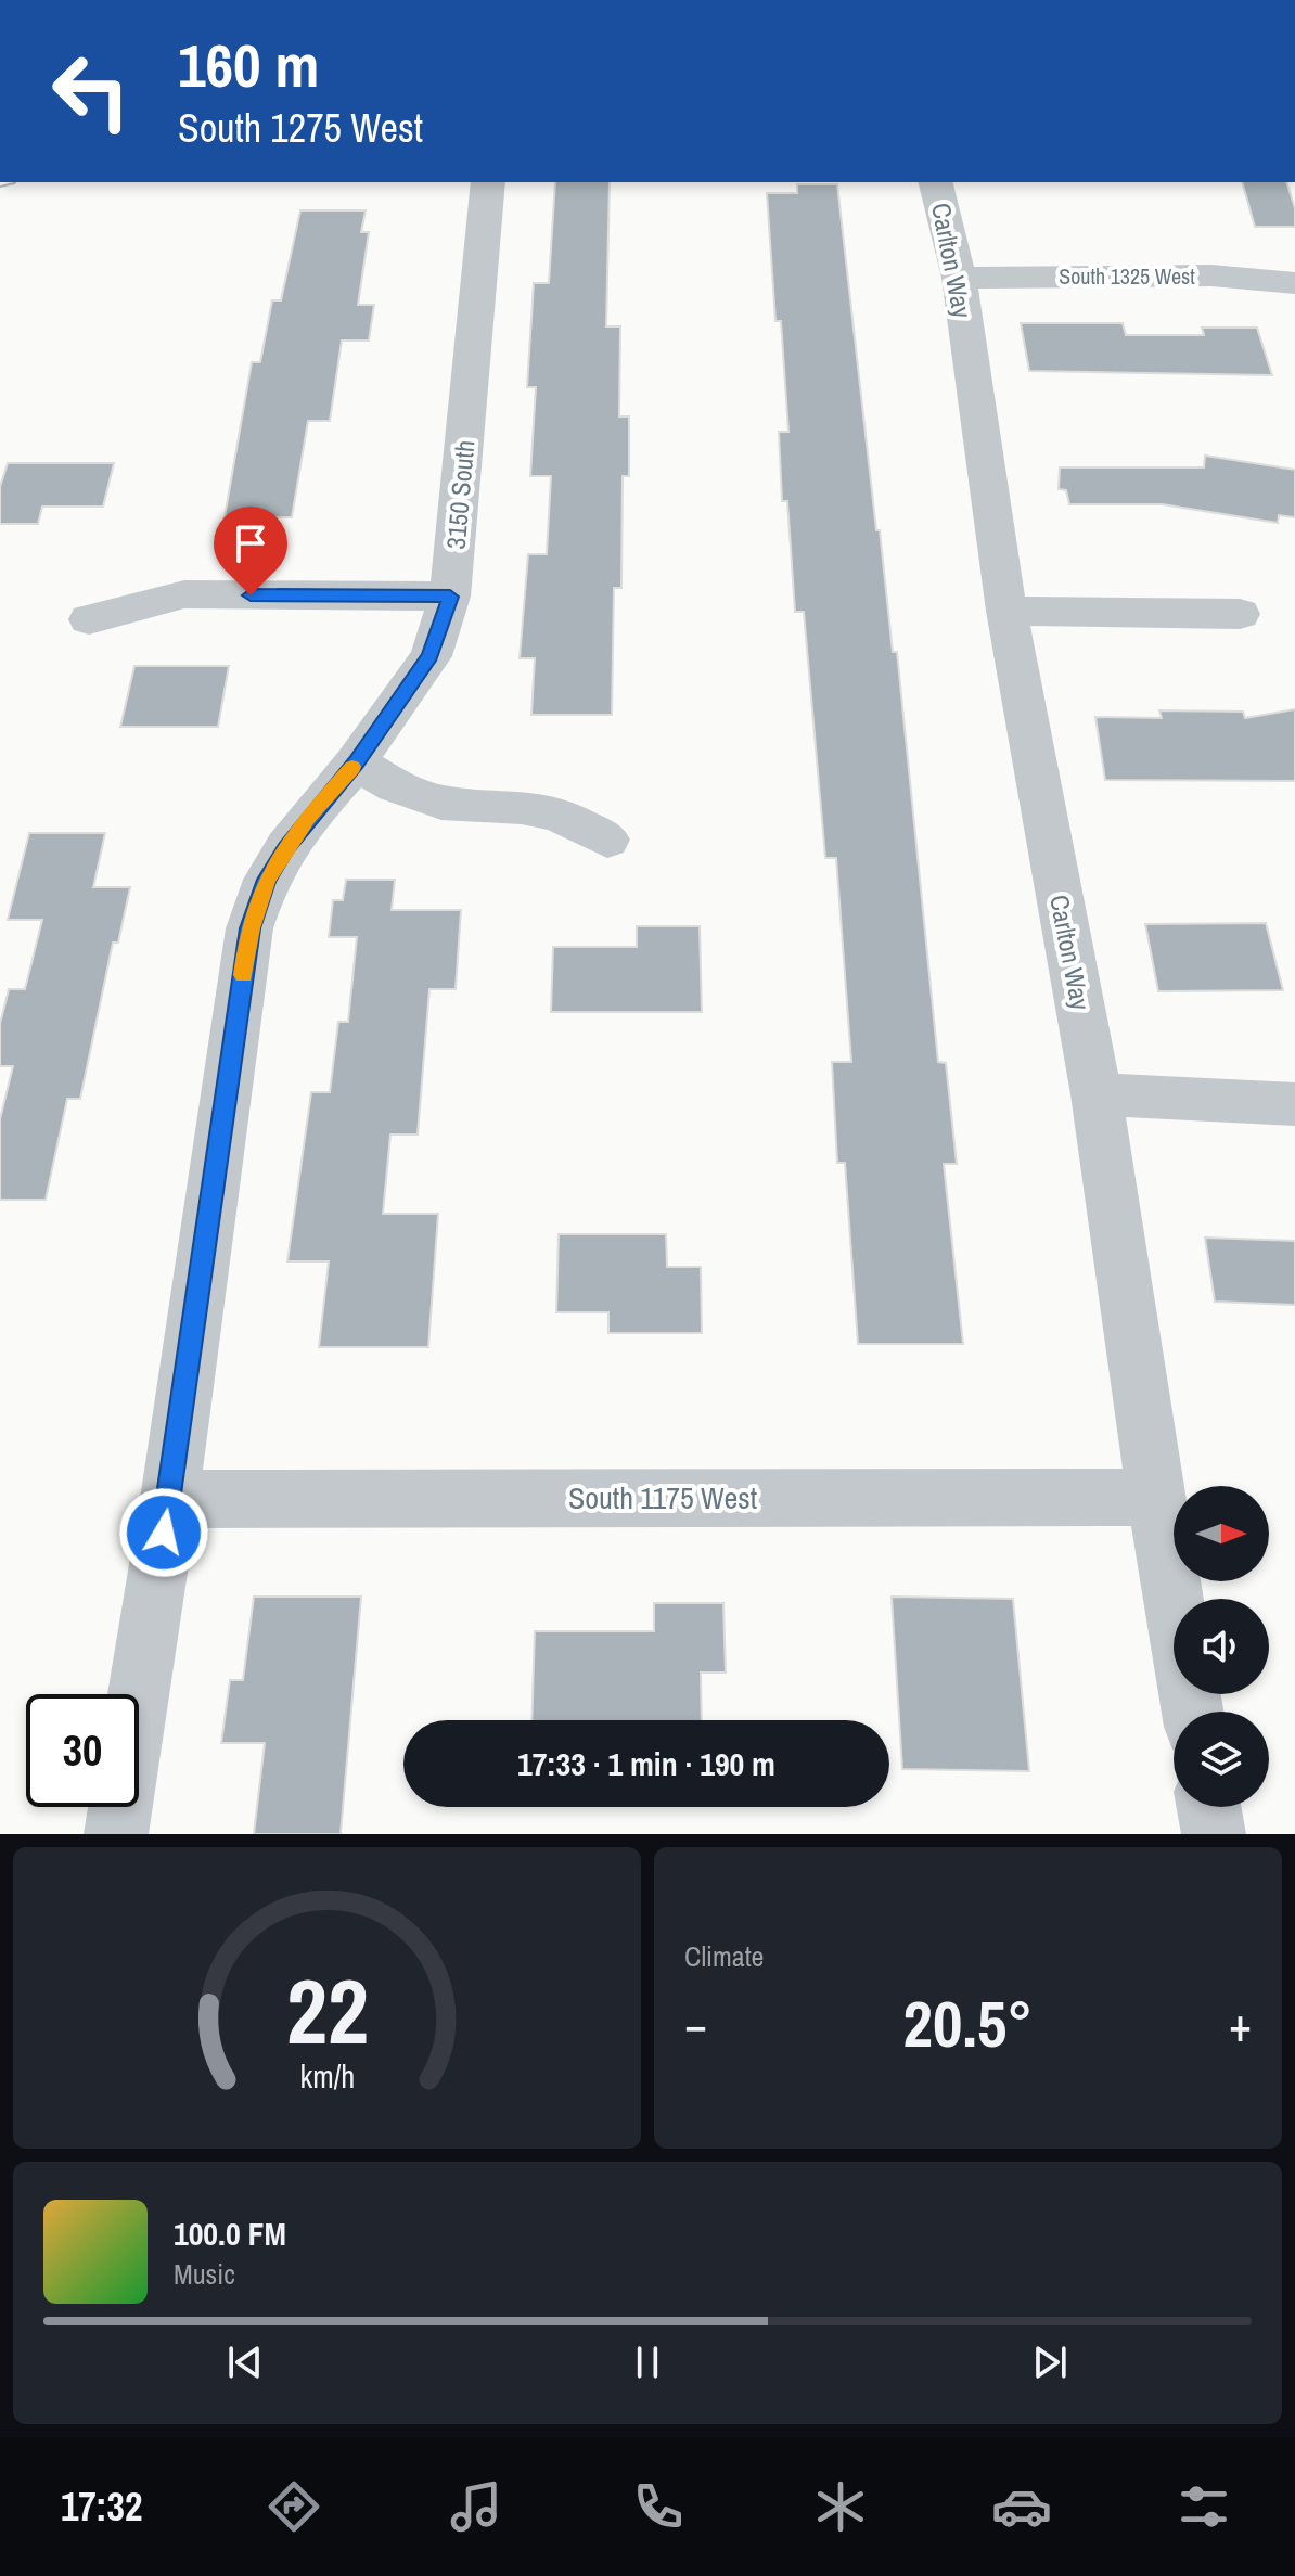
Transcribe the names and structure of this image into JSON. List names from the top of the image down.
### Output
{
  "streets": {
    "street": [
      "Carlton Way",
      "South 1325 West",
      "3150 South",
      "South 1175 West"
    ]
  },
  "crossings": [
    ["Carlton Way", "South 1325 West"],
    ["Carlton Way", "South 1175 West"],
    ["3150 South", "South 1175 West"]
  ],
  "north": "right",
  "page": {
    "turn": ["160 m", "South 1275 West"],
    "limit": "30",
    "trip": "17:33 · 1 min · 190 m",
    "tile": "Climate",
    "heat": ["−", "20.5°", "+"],
    "song": ["100.0 FM", "Music"],
    "tabs": "17:32",
    "gauge": ["22", "km/h"]
  }
}
